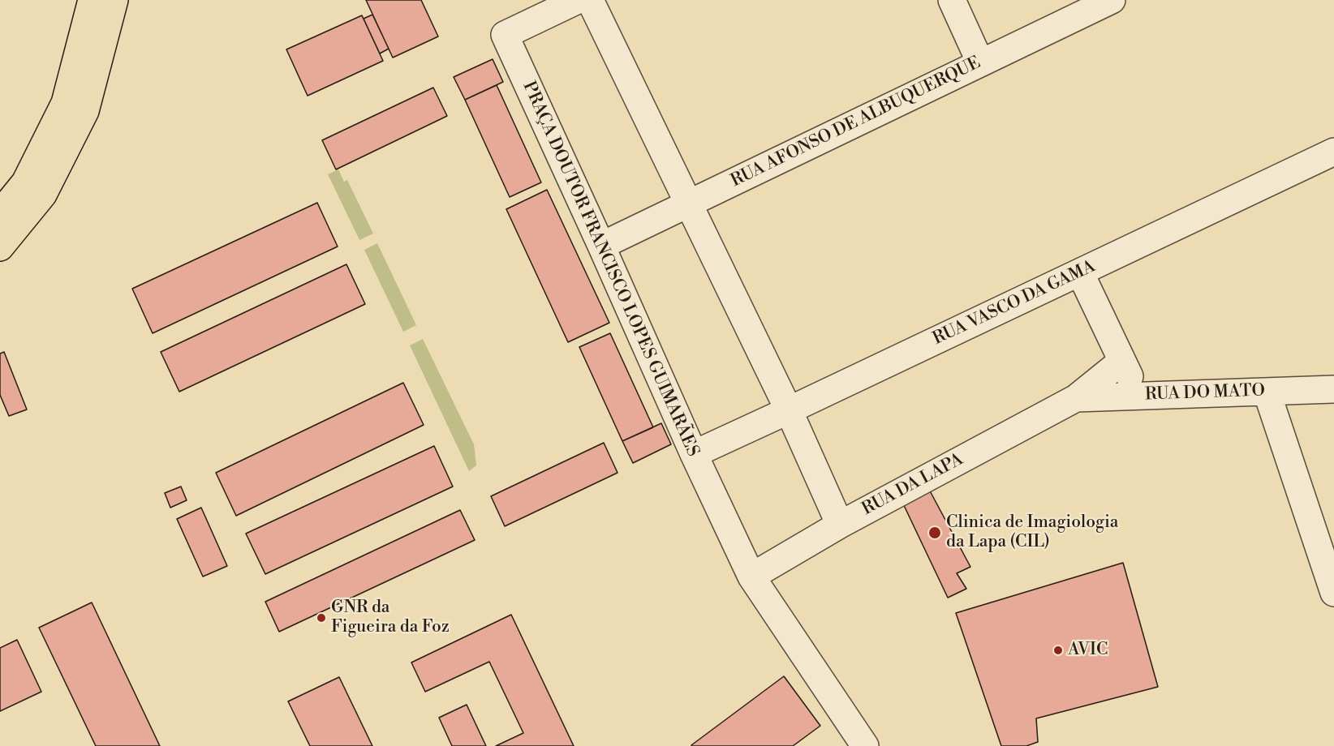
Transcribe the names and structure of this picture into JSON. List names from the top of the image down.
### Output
{
  "streets": {
    "street": [
      "RUA AFONSO DE ALBUQUERQUE",
      "PRAÇA DOUTOR FRANCISCO LOPES GUIMARÃES",
      "RUA VASCO DA GAMA",
      "RUA DO MATO",
      "RUA DA LAPA"
    ]
  },
  "crossings": [
    ["RUA AFONSO DE ALBUQUERQUE", "PRAÇA DOUTOR FRANCISCO LOPES GUIMARÃES"],
    ["PRAÇA DOUTOR FRANCISCO LOPES GUIMARÃES", "RUA VASCO DA GAMA"],
    ["PRAÇA DOUTOR FRANCISCO LOPES GUIMARÃES", "RUA DA LAPA"],
    ["RUA DO MATO", "RUA DA LAPA"]
  ],
  "places": ["Clinica de Imagiologia da Lapa (CIL)", "GNR da Figueira da Foz", "AVIC"]
}
